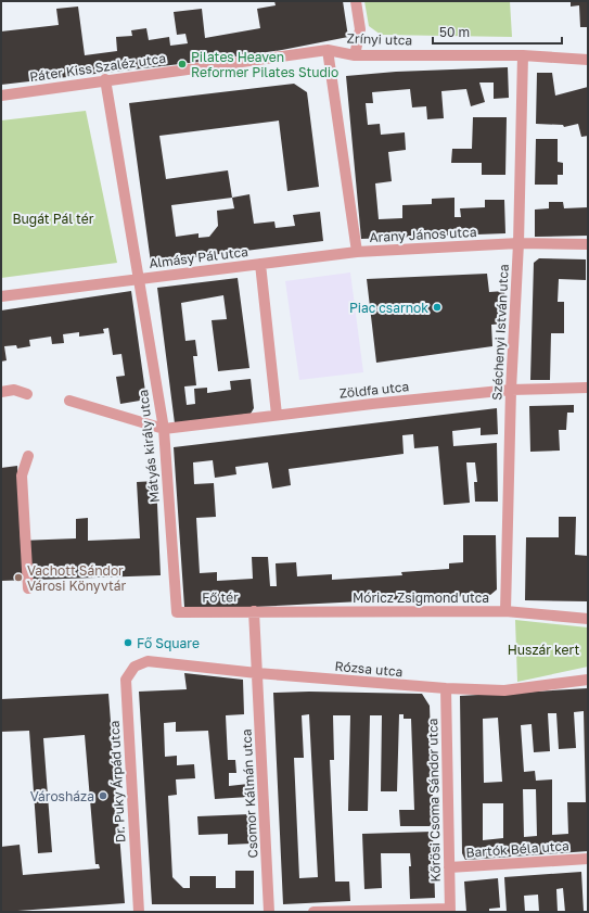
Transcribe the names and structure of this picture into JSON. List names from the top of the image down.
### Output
{
  "streets": {
    "street": [
      "Zrínyi utca",
      "Páter Kiss Szaléz utca",
      "Arany János utca",
      "Almásy Pál utca",
      "Széchenyi István utca",
      "Zöldfa utca",
      "Mátyás király utca",
      "Fő tér",
      "Móricz Zsigmond utca",
      "Rózsa utca",
      "Dr. Puky Árpád utca",
      "Csomor Kálmán utca",
      "Kőrösi Csoma Sándor utca",
      "Bartók Béla utca"
    ]
  },
  "crossings": [
    ["Zrínyi utca", "Páter Kiss Szaléz utca"],
    ["Zrínyi utca", "Széchenyi István utca"],
    ["Arany János utca", "Almásy Pál utca"],
    ["Arany János utca", "Széchenyi István utca"],
    ["Almásy Pál utca", "Mátyás király utca"],
    ["Széchenyi István utca", "Zöldfa utca"],
    ["Széchenyi István utca", "Móricz Zsigmond utca"],
    ["Zöldfa utca", "Mátyás király utca"],
    ["Mátyás király utca", "Fő tér"],
    ["Fő tér", "Móricz Zsigmond utca"],
    ["Fő tér", "Rózsa utca"],
    ["Fő tér", "Csomor Kálmán utca"],
    ["Rózsa utca", "Dr. Puky Árpád utca"],
    ["Rózsa utca", "Csomor Kálmán utca"],
    ["Rózsa utca", "Kőrösi Csoma Sándor utca"],
    ["Kőrösi Csoma Sándor utca", "Bartók Béla utca"]
  ],
  "parks": ["Bugát Pál tér", "Huszár kert"],
  "places": [
    "Pilates Heaven Reformer Pilates Studio",
    "Piac csarnok",
    "Vachott Sándor Városi Könyvtár",
    "Fő Square",
    "Városháza"
  ],
  "scale_bar": "50 m"
}
